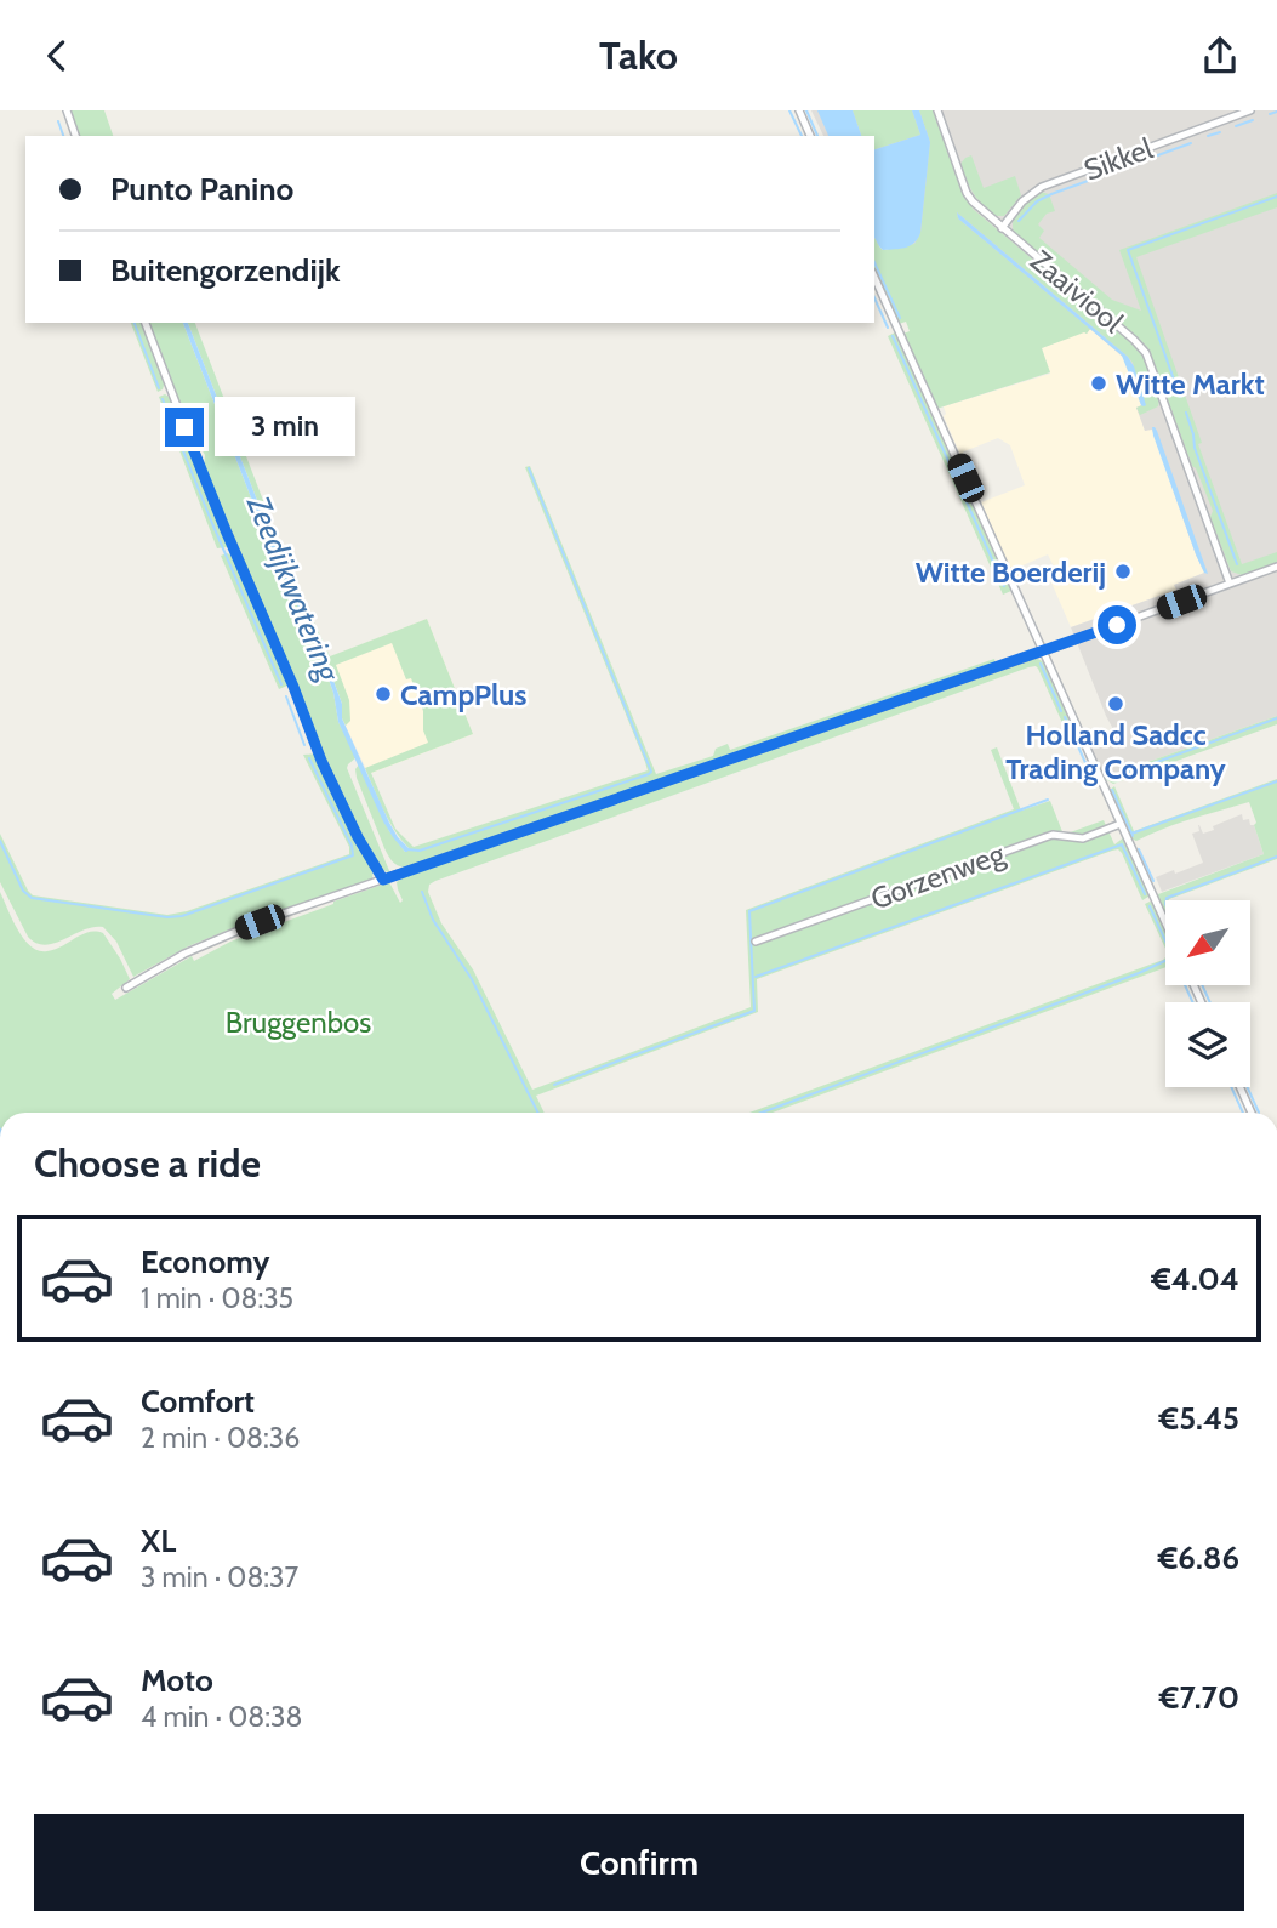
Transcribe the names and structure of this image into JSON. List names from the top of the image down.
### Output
{
  "streets": {
    "street": ["Sikkel", "Zaaiviool", "Gorzenweg"]
  },
  "crossings": [
    ["Sikkel", "Zaaiviool"]
  ],
  "water": ["Zeedijkwatering"],
  "parks": ["Bruggenbos"],
  "places": [
    "Witte Markt",
    "Witte Boerderij",
    "CampPlus",
    "Holland Sadcc Trading Company"
  ],
  "north": "bottom left",
  "page": {
    "header": "Tako",
    "banner": ["Punto Panino", "Buitengorzendijk"],
    "bubble": "3 min",
    "heading": "Choose a ride",
    "list": [
      {
        "name": "Economy",
        "note": "1 min · 08:35",
        "value": "€4.04"
      },
      {
        "name": "Comfort",
        "note": "2 min · 08:36",
        "value": "€5.45"
      },
      {
        "name": "XL",
        "note": "3 min · 08:37",
        "value": "€6.86"
      },
      {
        "name": "Moto",
        "note": "4 min · 08:38",
        "value": "€7.70"
      }
    ],
    "buttons": "Confirm"
  }
}
